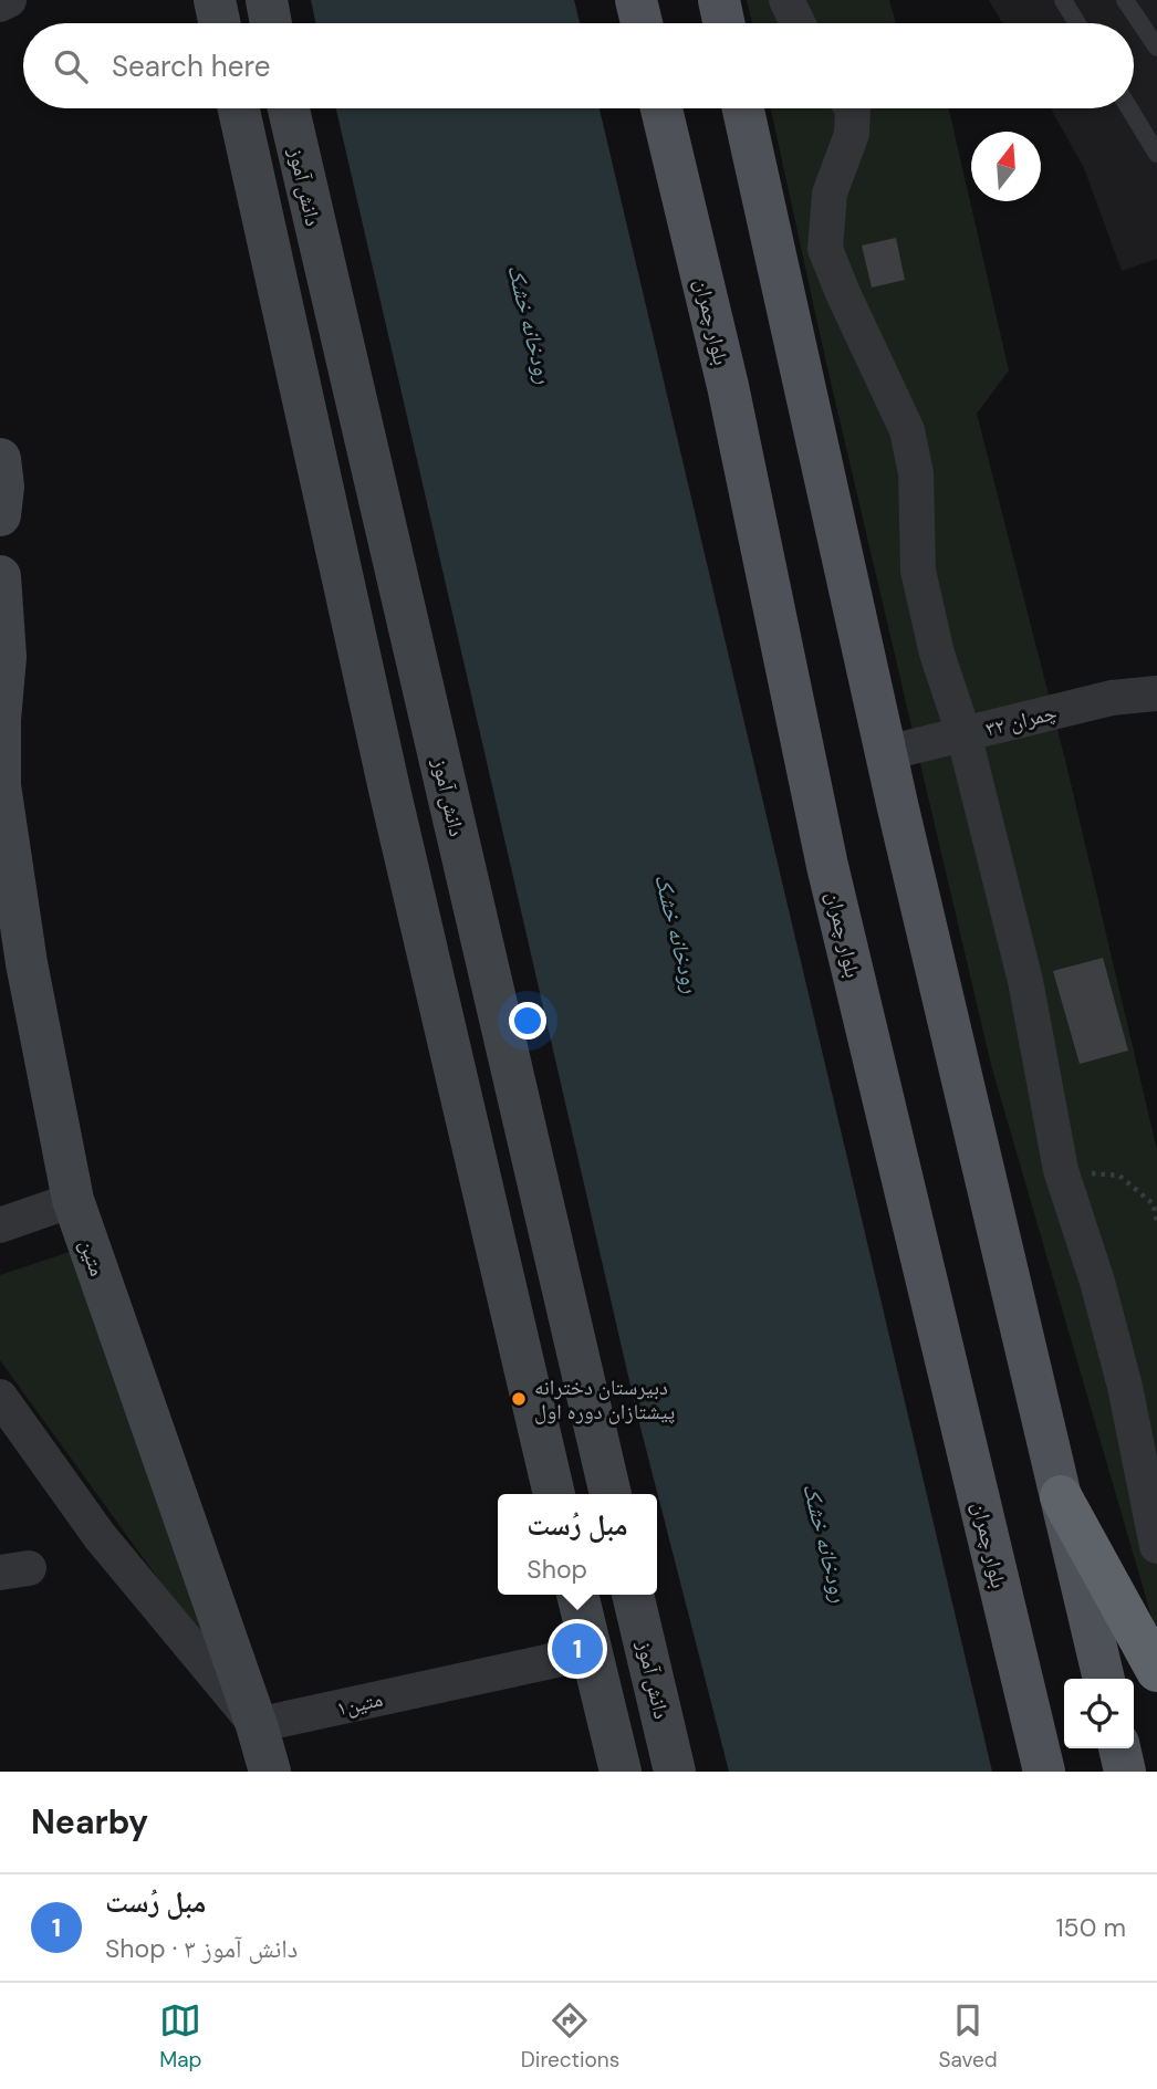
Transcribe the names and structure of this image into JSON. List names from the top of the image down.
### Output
{
  "streets": {
    "main road": ["دانش آموز", "بلوار چمران", "متین"],
    "street": ["۳۲ چمران", "متین۱"]
  },
  "crossings": [
    ["متین", "متین۱"]
  ],
  "water": ["رودخانه خشک"],
  "places": ["دبیرستان دخترانه پیشتازان دوره اول"],
  "north": "top",
  "page": {
    "search": "Search here",
    "popup": ["مبل رُست", "Shop"],
    "pins": "1",
    "heading": "Nearby",
    "list": [
      {
        "mark": "1",
        "name": "مبل رُست",
        "note": "Shop · ۳ دانش آموز",
        "value": "150 m"
      }
    ],
    "nav": ["Map", "Directions", "Saved"]
  }
}
